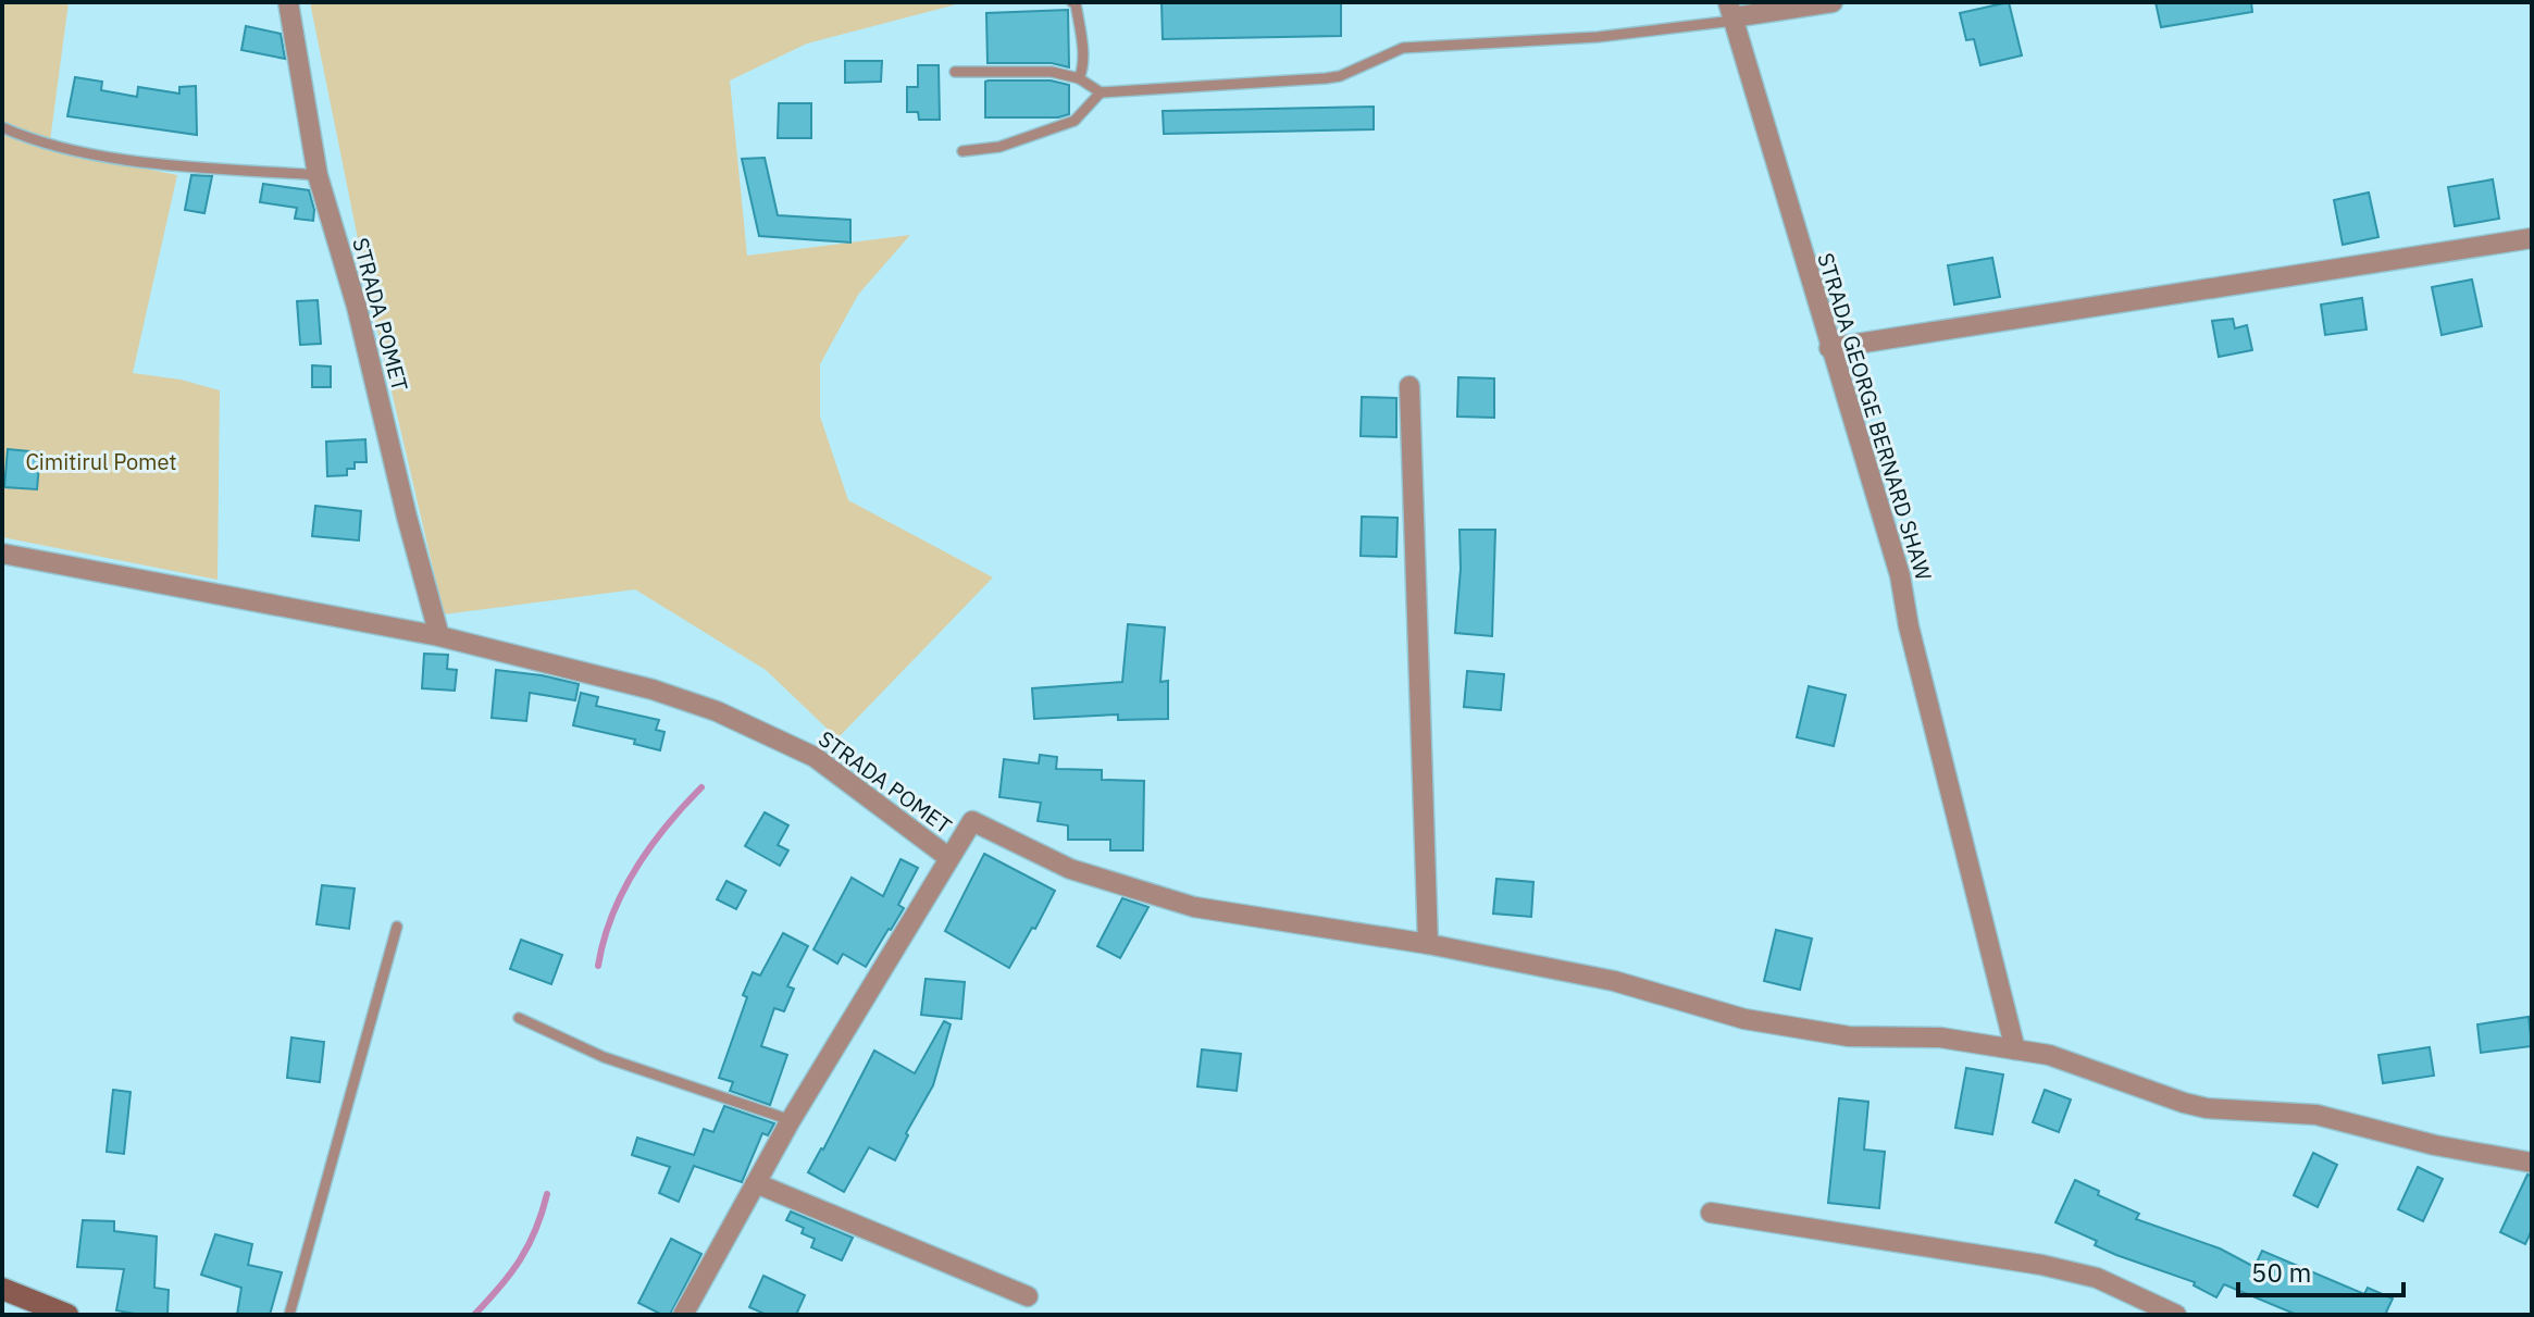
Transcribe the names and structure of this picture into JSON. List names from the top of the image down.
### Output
{
  "streets": {
    "street": ["STRADA POMET", "STRADA GEORGE BERNARD SHAW"]
  },
  "parks": ["Cimitirul Pomet"],
  "scale_bar": "50 m"
}
